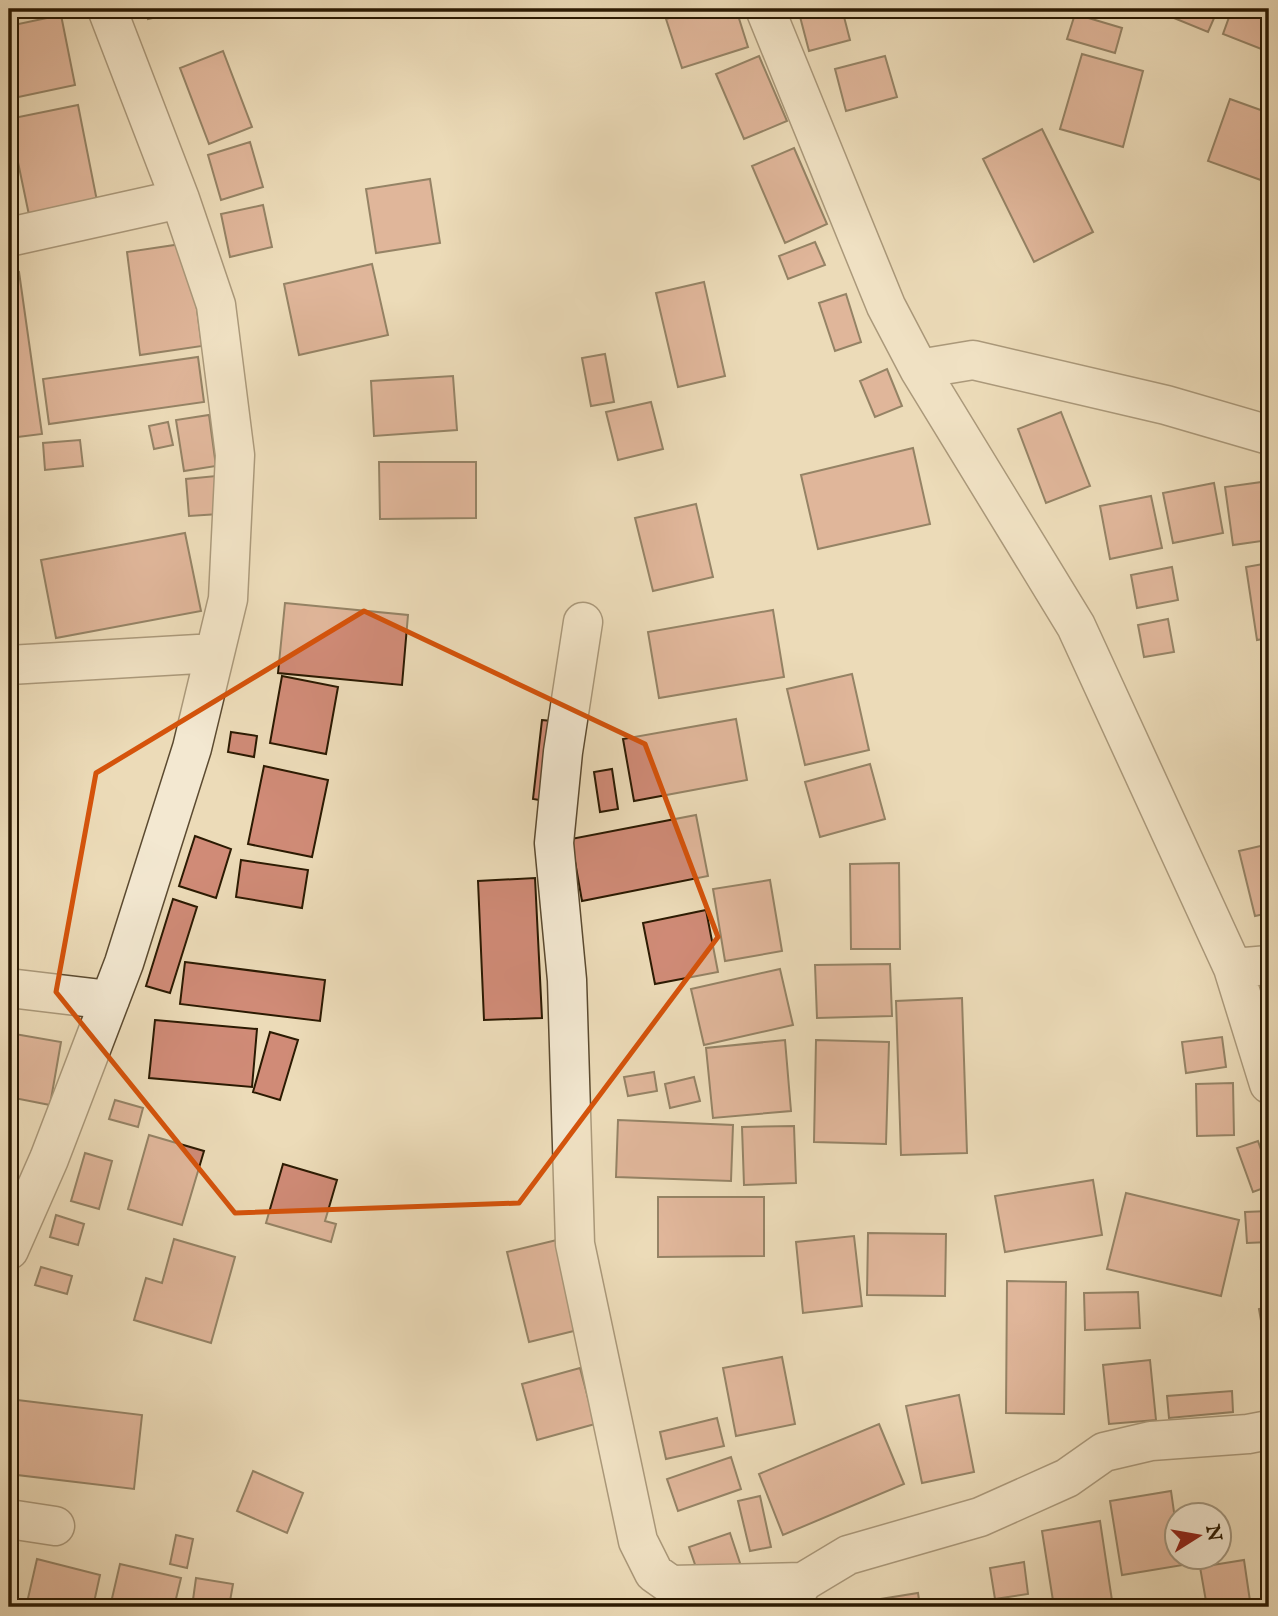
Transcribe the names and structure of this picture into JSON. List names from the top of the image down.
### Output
{
  "north": "right"
}
